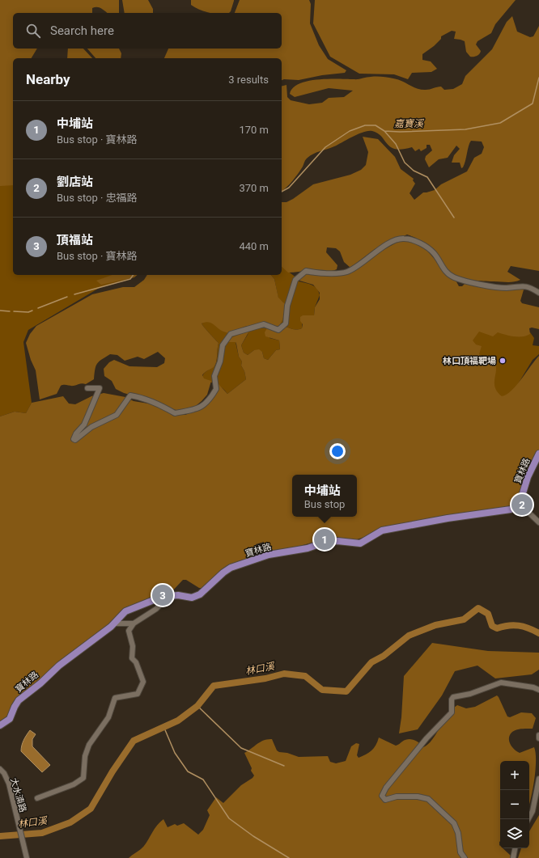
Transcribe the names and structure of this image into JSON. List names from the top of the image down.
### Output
{
  "streets": {
    "main road": ["寶林路"],
    "street": ["大水湳路"]
  },
  "water": ["嘉寶溪", "林口溪"],
  "places": ["林口頂福靶場"],
  "page": {
    "search": "Search here",
    "heading": ["Nearby", "3 results"],
    "list": [
      {
        "mark": "1",
        "name": "中埔站",
        "note": "Bus stop · 寶林路",
        "value": "170 m"
      },
      {
        "mark": "2",
        "name": "劉店站",
        "note": "Bus stop · 忠福路",
        "value": "370 m"
      },
      {
        "mark": "3",
        "name": "頂福站",
        "note": "Bus stop · 寶林路",
        "value": "440 m"
      }
    ],
    "popup": ["中埔站", "Bus stop"],
    "pins": ["2", "1", "3"],
    "map_buttons": ["+", "−"]
  }
}
